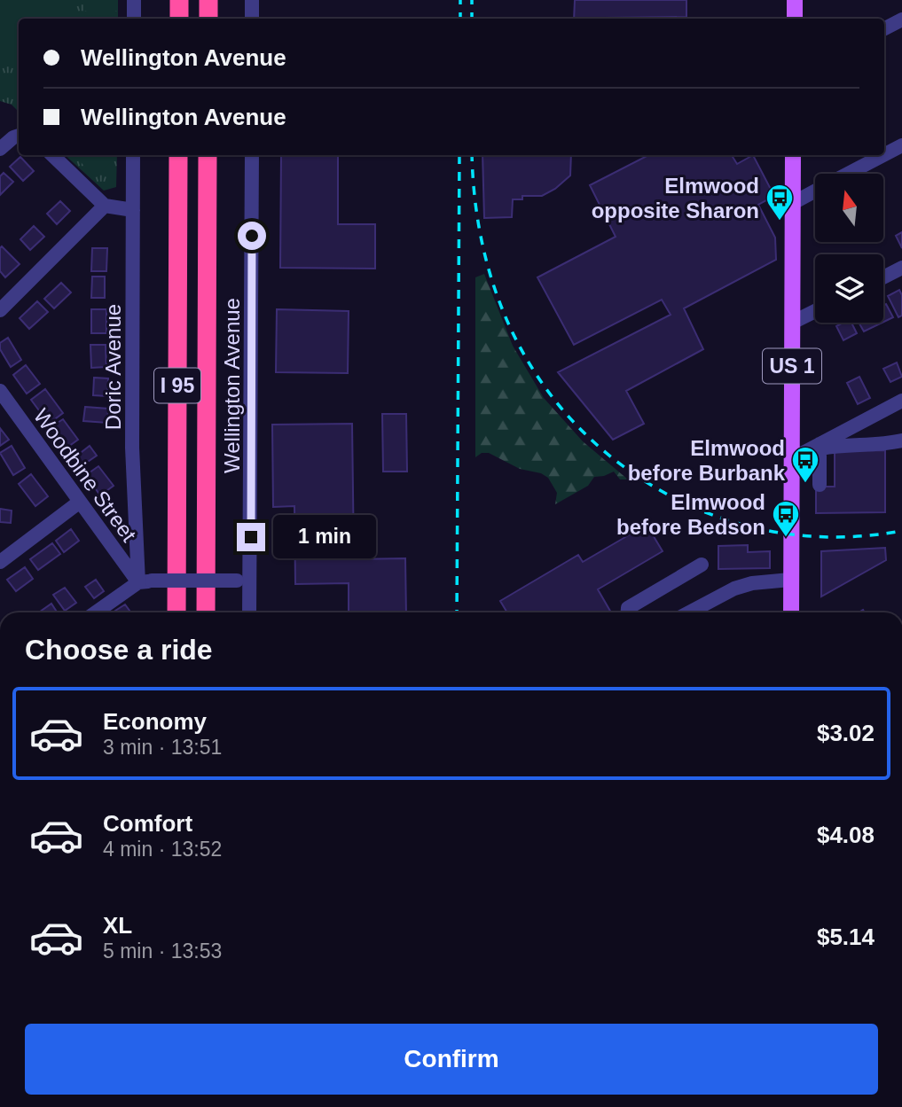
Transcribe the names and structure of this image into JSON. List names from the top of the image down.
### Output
{
  "streets": {
    "highway": ["I 95"],
    "main road": ["US 1"],
    "street": ["Doric Avenue", "Wellington Avenue", "Woodbine Street"]
  },
  "crossings": [
    ["Doric Avenue", "Woodbine Street"]
  ],
  "places": {
    "bus stop": ["Elmwood opposite Sharon", "Elmwood before Burbank", "Elmwood before Bedson"]
  },
  "north": "top",
  "page": {
    "banner": ["Wellington Avenue", "Wellington Avenue"],
    "bubble": "1 min",
    "heading": "Choose a ride",
    "list": [
      {
        "name": "Economy",
        "note": "3 min · 13:51",
        "value": "$3.02"
      },
      {
        "name": "Comfort",
        "note": "4 min · 13:52",
        "value": "$4.08"
      },
      {
        "name": "XL",
        "note": "5 min · 13:53",
        "value": "$5.14"
      }
    ],
    "buttons": "Confirm"
  }
}
